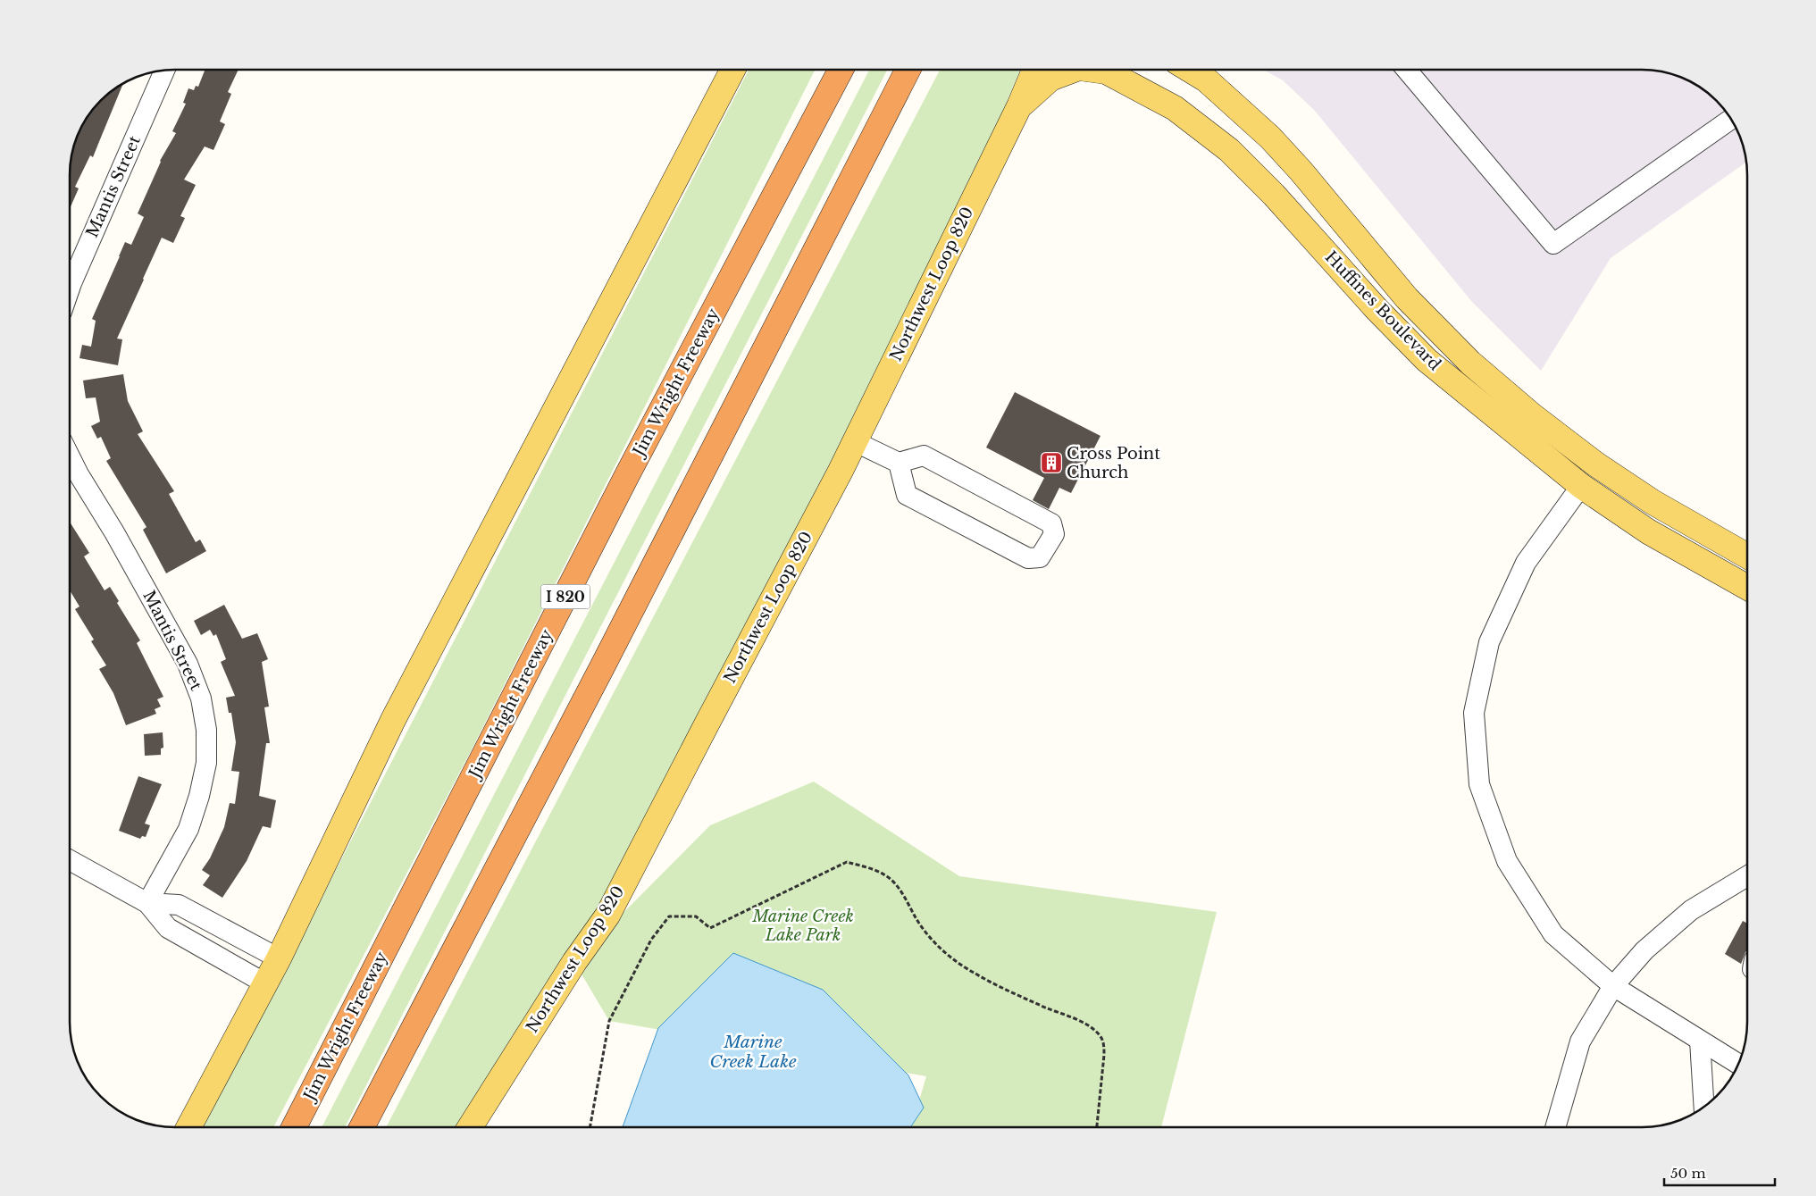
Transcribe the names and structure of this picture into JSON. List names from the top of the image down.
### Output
{
  "streets": {
    "highway": ["Jim Wright Freeway", "I 820"],
    "main road": ["Northwest Loop 820", "Huffines Boulevard"],
    "street": ["Mantis Street"]
  },
  "crossings": [
    ["Northwest Loop 820", "Huffines Boulevard"]
  ],
  "water": ["Marine Creek Lake"],
  "parks": ["Marine Creek Lake Park"],
  "places": {
    "building": ["Cross Point Church"]
  },
  "scale_bar": "50 m"
}
